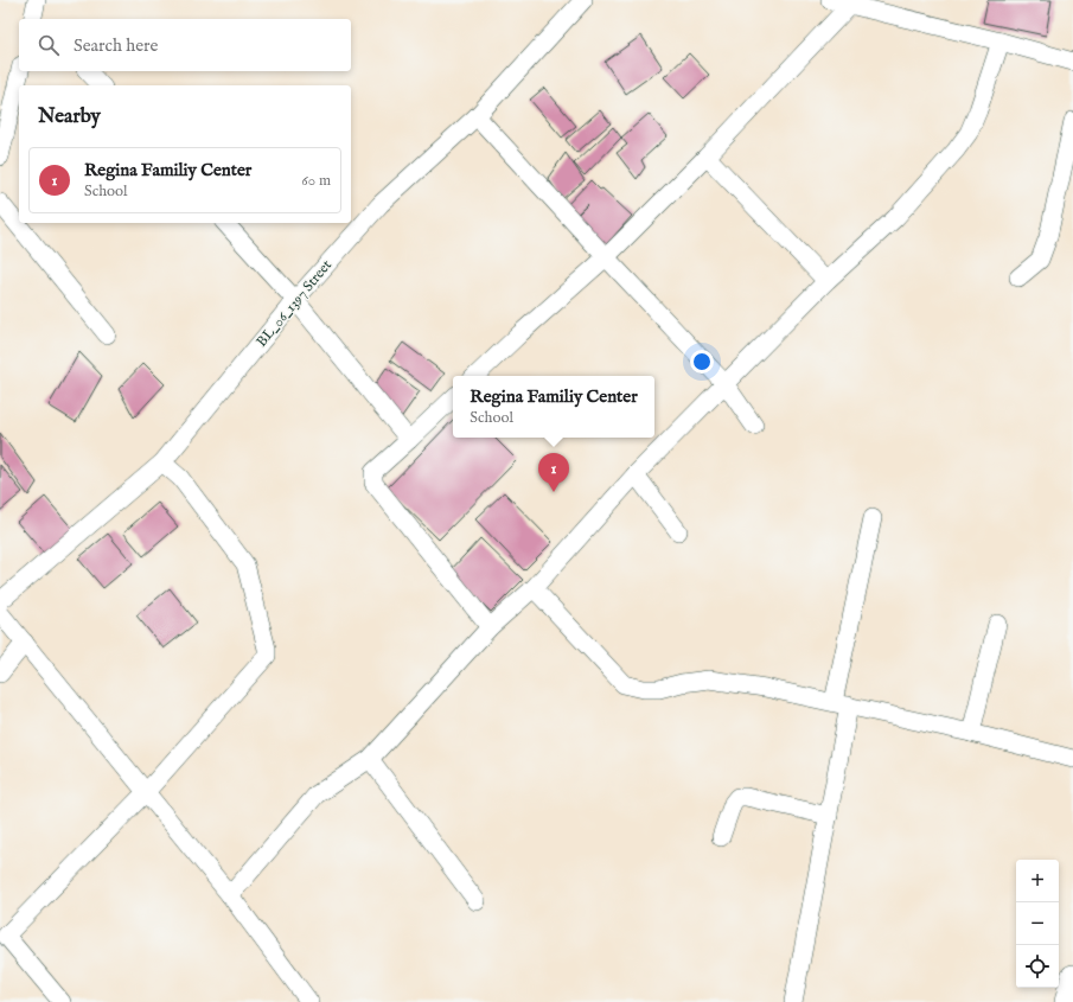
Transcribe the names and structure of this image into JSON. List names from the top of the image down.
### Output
{
  "streets": {
    "street": ["BL_06_1397 Street"]
  },
  "page": {
    "search": "Search here",
    "heading": "Nearby",
    "list": [
      {
        "mark": "1",
        "name": "Regina Familiy Center",
        "note": "School",
        "value": "60 m"
      }
    ],
    "popup": ["Regina Familiy Center", "School"],
    "pins": "1",
    "map_buttons": ["+", "−"]
  }
}
